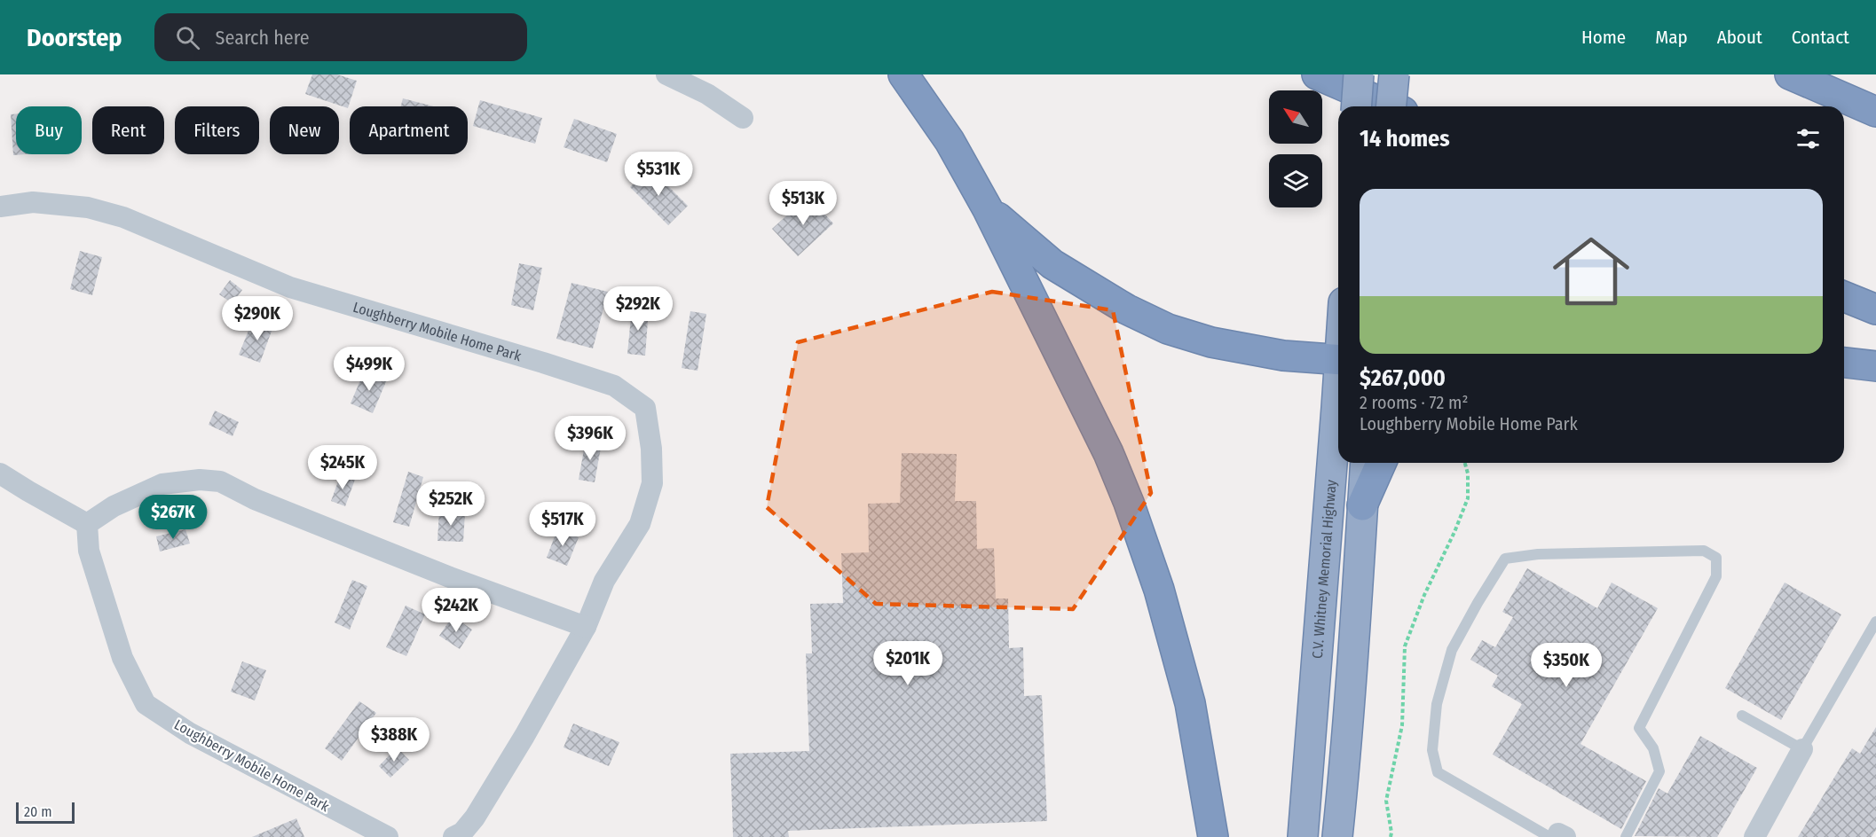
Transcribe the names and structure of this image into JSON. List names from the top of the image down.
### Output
{
  "streets": {
    "highway": ["C.V. Whitney Memorial Highway"],
    "street": ["Loughberry Mobile Home Park"]
  },
  "scale_bar": "20 m",
  "north": "top left",
  "page": {
    "header": "Doorstep",
    "search": "Search here",
    "nav": [
      "Home",
      "Map",
      "About",
      "Contact"
    ],
    "chip": [
      "Buy",
      "Rent",
      "Filters",
      "New",
      "Apartment"
    ],
    "heading": "14 homes",
    "price": [
      "$531K",
      "$513K",
      "$292K",
      "$290K",
      "$499K",
      "$396K",
      "$245K",
      "$252K",
      "$267K",
      "$517K",
      "$242K",
      "$201K",
      "$350K",
      "$388K"
    ],
    "list": [
      {
        "name": "$267,000",
        "note": "2 rooms · 72 m² · Loughberry Mobile Home Park"
      }
    ],
    "scale": "20 m"
  }
}
